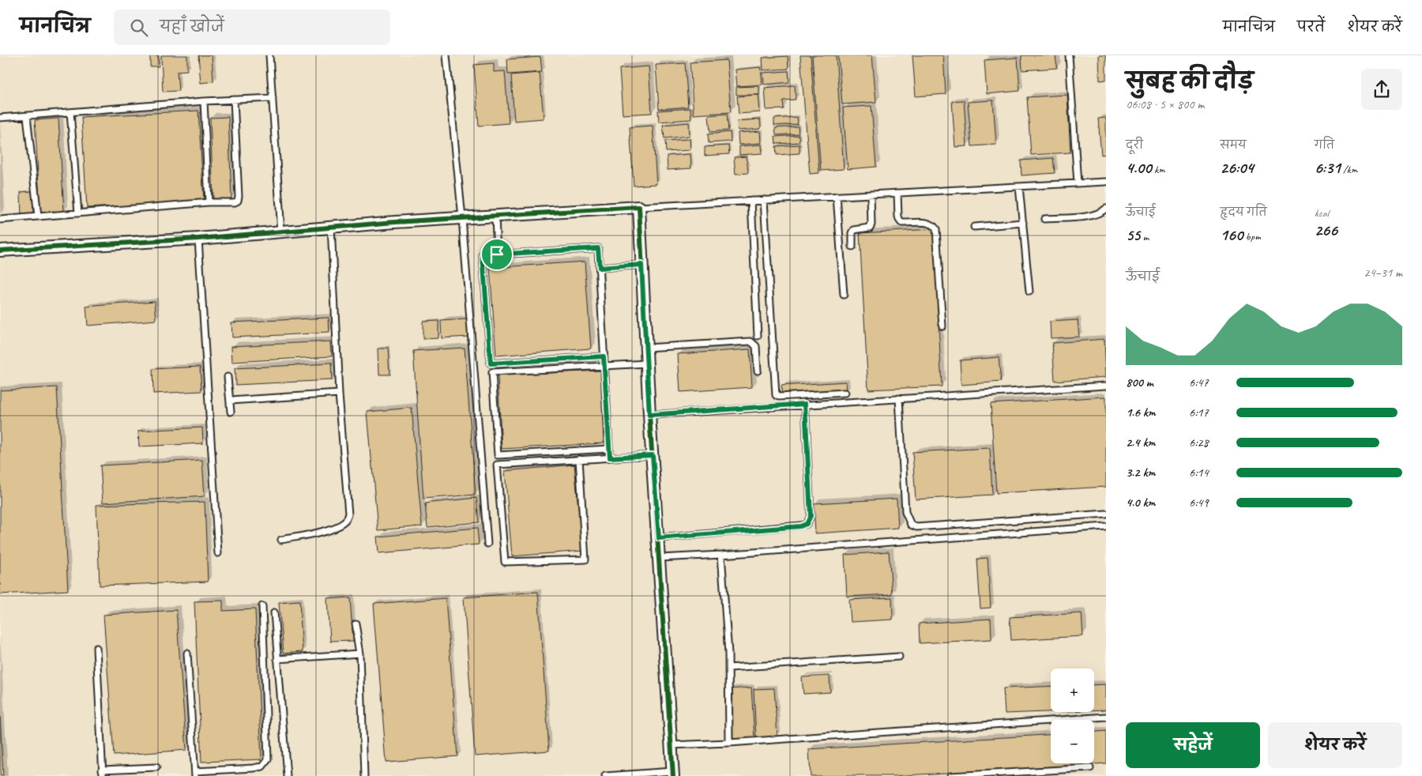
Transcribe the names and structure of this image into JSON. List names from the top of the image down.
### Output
{
  "page": {
    "header": "मानचित्र",
    "search": "यहाँ खोजें",
    "nav": ["मानचित्र", "परतें", "शेयर करें"],
    "heading": ["सुबह की दौड़", "06:08 · 5 × 800 m"],
    "stats": [
      ["दूरी", "4.00 km"],
      ["समय", "26:04"],
      ["गति", "6:31 /km"],
      ["ऊँचाई", "55 m"],
      ["हृदय गति", "160 bpm"],
      ["kcal", "266"]
    ],
    "chart": ["ऊँचाई", "24–31 m"],
    "list": [
      {
        "name": "800 m",
        "note": "6:47"
      },
      {
        "name": "1.6 km",
        "note": "6:17"
      },
      {
        "name": "2.4 km",
        "note": "6:28"
      },
      {
        "name": "3.2 km",
        "note": "6:14"
      },
      {
        "name": "4.0 km",
        "note": "6:49"
      }
    ],
    "map_buttons": ["+", "−"],
    "buttons": ["सहेजें", "शेयर करें"]
  }
}
